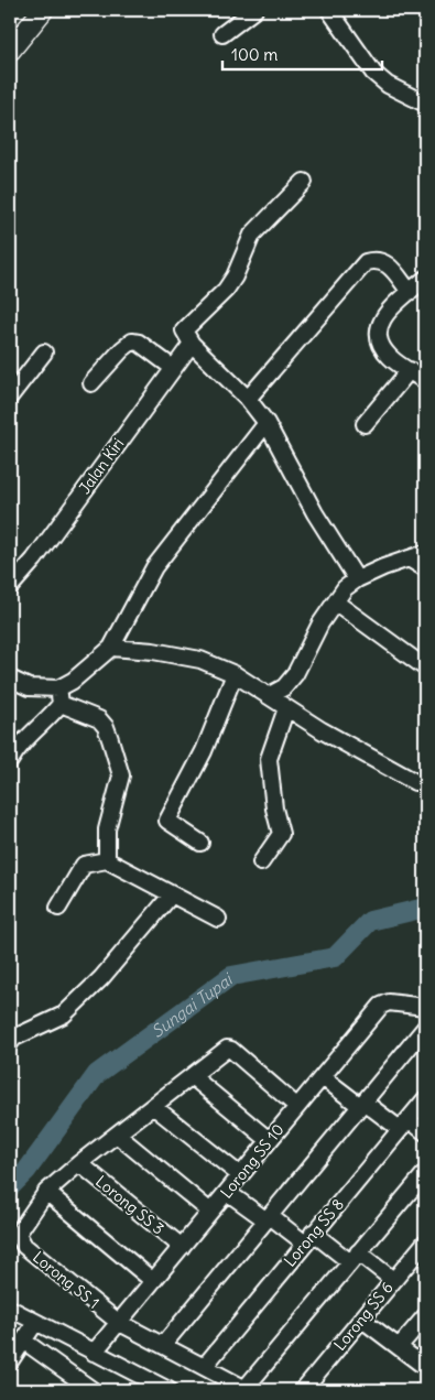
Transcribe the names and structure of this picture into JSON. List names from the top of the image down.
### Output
{
  "streets": {
    "street": [
      "Jalan Kiri",
      "Lorong SS 10",
      "Lorong SS 3",
      "Lorong SS 8",
      "Lorong SS 1",
      "Lorong SS 6"
    ]
  },
  "crossings": [
    ["Lorong SS 10", "Lorong SS 3"],
    ["Lorong SS 10", "Lorong SS 1"],
    ["Lorong SS 8", "Lorong SS 1"]
  ],
  "water": ["Sungai Tupai"],
  "scale_bar": "100 m"
}
